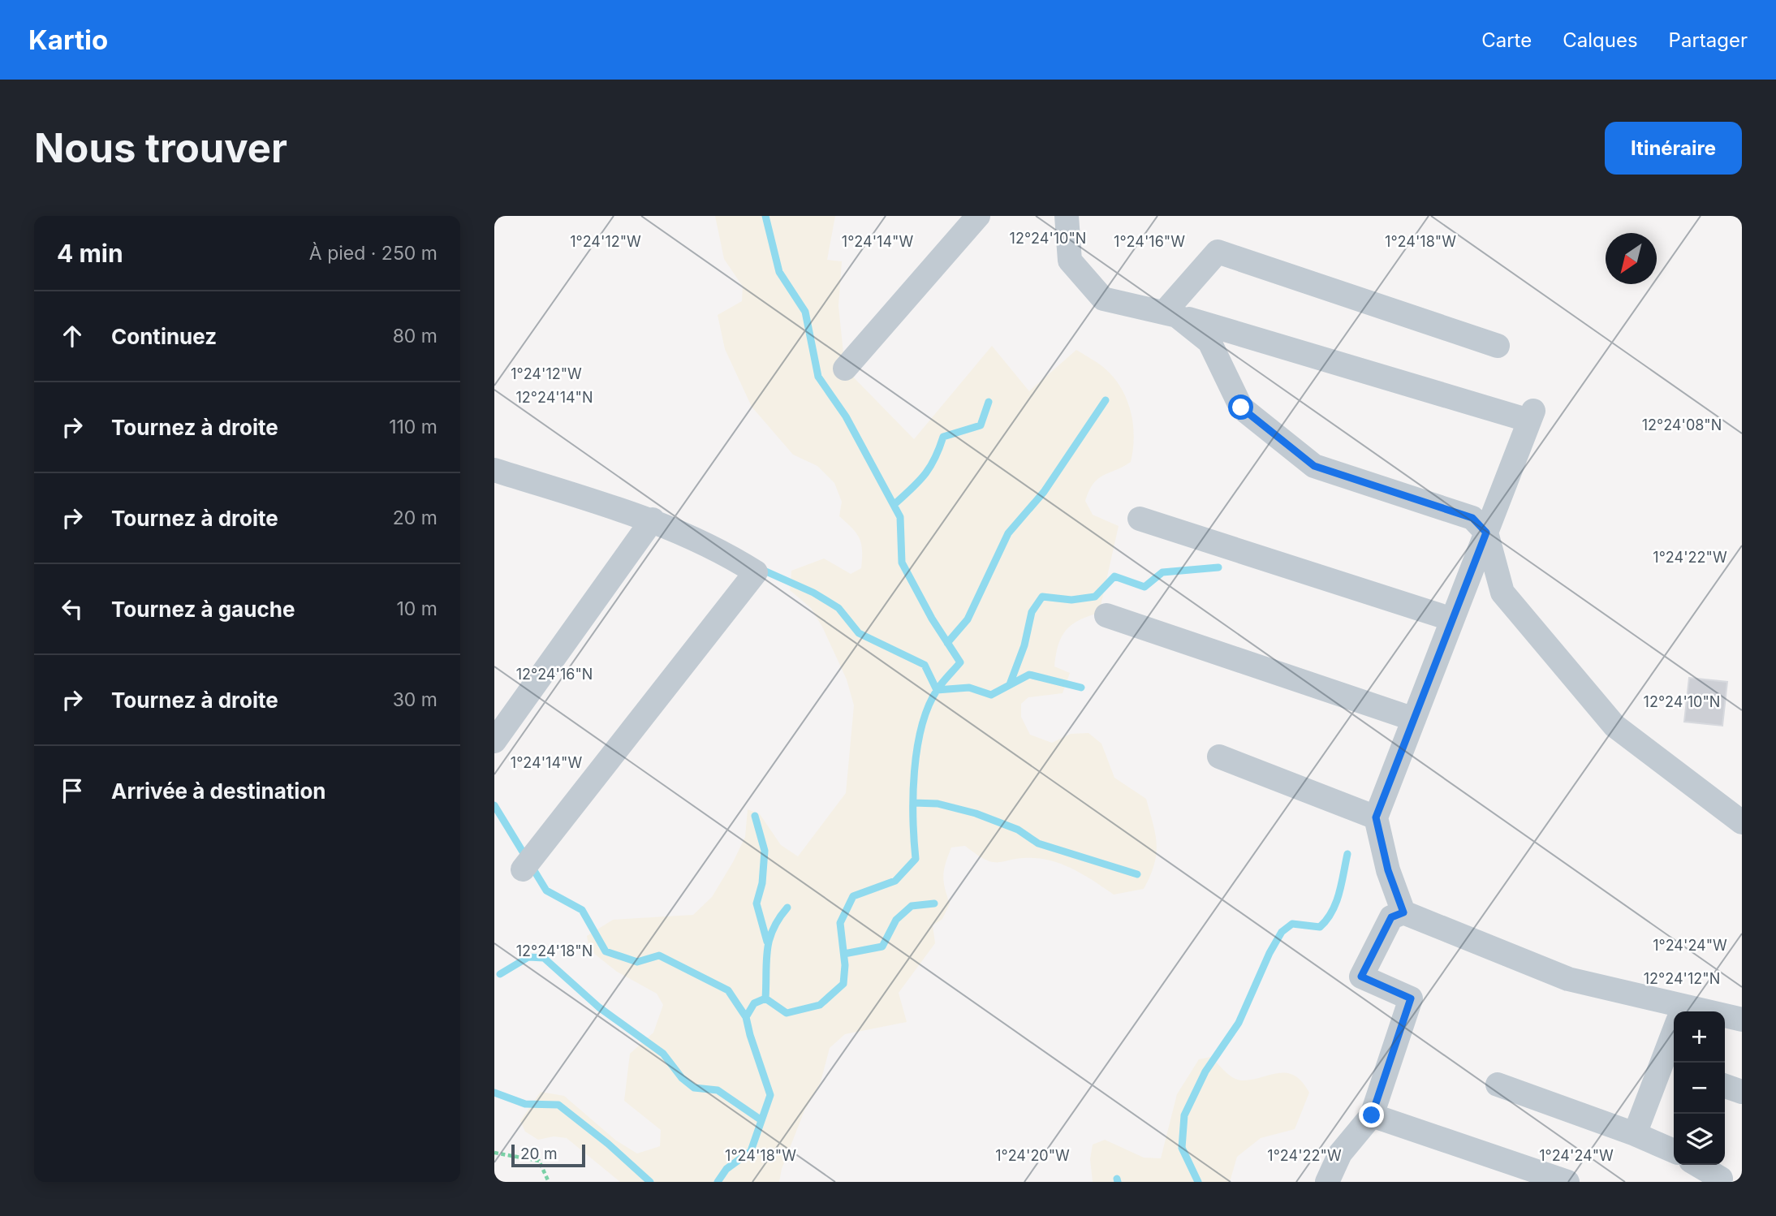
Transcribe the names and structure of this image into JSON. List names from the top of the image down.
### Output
{
  "scale_bar": "20 m",
  "north": "bottom left",
  "page": {
    "header": "Kartio",
    "nav": ["Carte", "Calques", "Partager"],
    "buttons": "Itinéraire",
    "title": "Nous trouver",
    "heading": ["4 min", "À pied · 250 m"],
    "list": [
      ["Continuez", "80 m"],
      ["Tournez à droite", "110 m"],
      ["Tournez à droite", "20 m"],
      ["Tournez à gauche", "10 m"],
      ["Tournez à droite", "30 m"],
      "Arrivée à destination"
    ],
    "map_buttons": ["+", "−"],
    "scale": "20 m"
  },
  "coordinates": [
    "12°24'10\"N",
    "1°24'12\"W",
    "1°24'14\"W",
    "1°24'16\"W",
    "1°24'18\"W",
    "12°24'14\"N",
    "12°24'08\"N",
    "1°24'22\"W",
    "12°24'16\"N",
    "1°24'24\"W",
    "12°24'18\"N",
    "12°24'12\"N",
    "1°24'20\"W"
  ]
}
